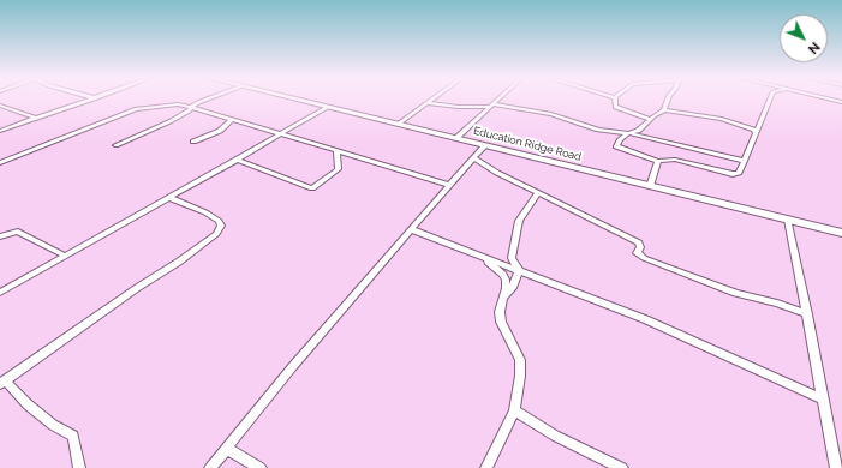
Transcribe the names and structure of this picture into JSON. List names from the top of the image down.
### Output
{
  "streets": {
    "main road": ["Education Ridge Road"]
  },
  "north": "bottom right"
}
